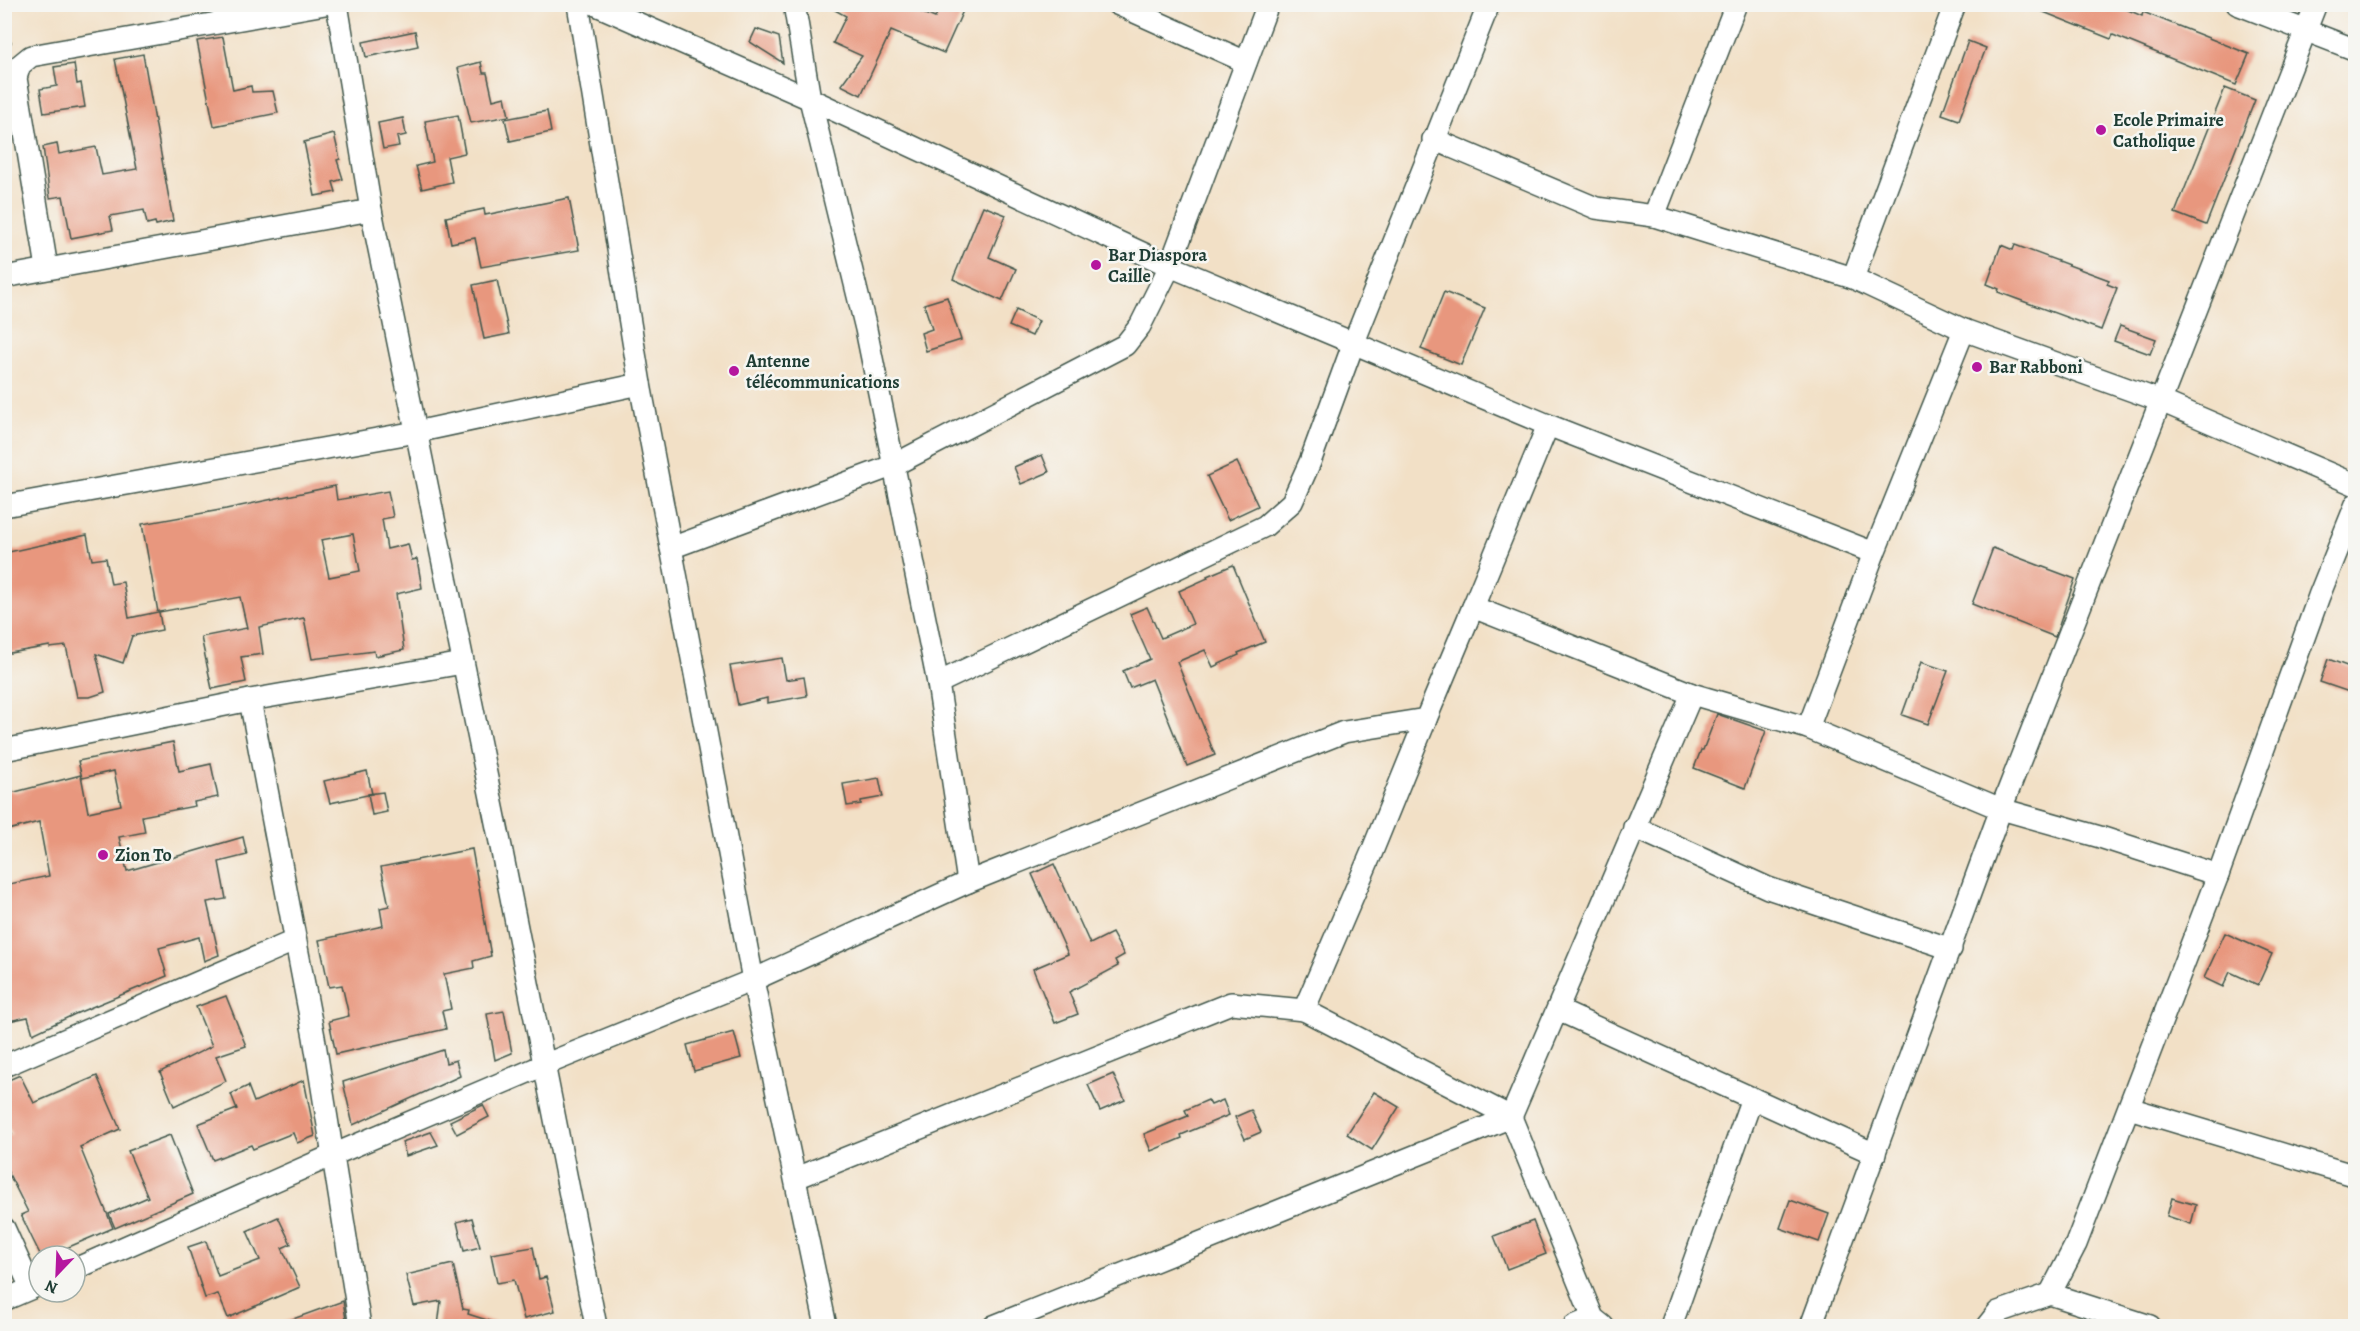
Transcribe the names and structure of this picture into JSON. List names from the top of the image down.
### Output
{
  "places": [
    "Ecole Primaire Catholique",
    "Bar Diaspora Caille",
    "Bar Rabboni",
    "Antenne télécommunications",
    "Zion To"
  ],
  "north": "bottom left"
}
